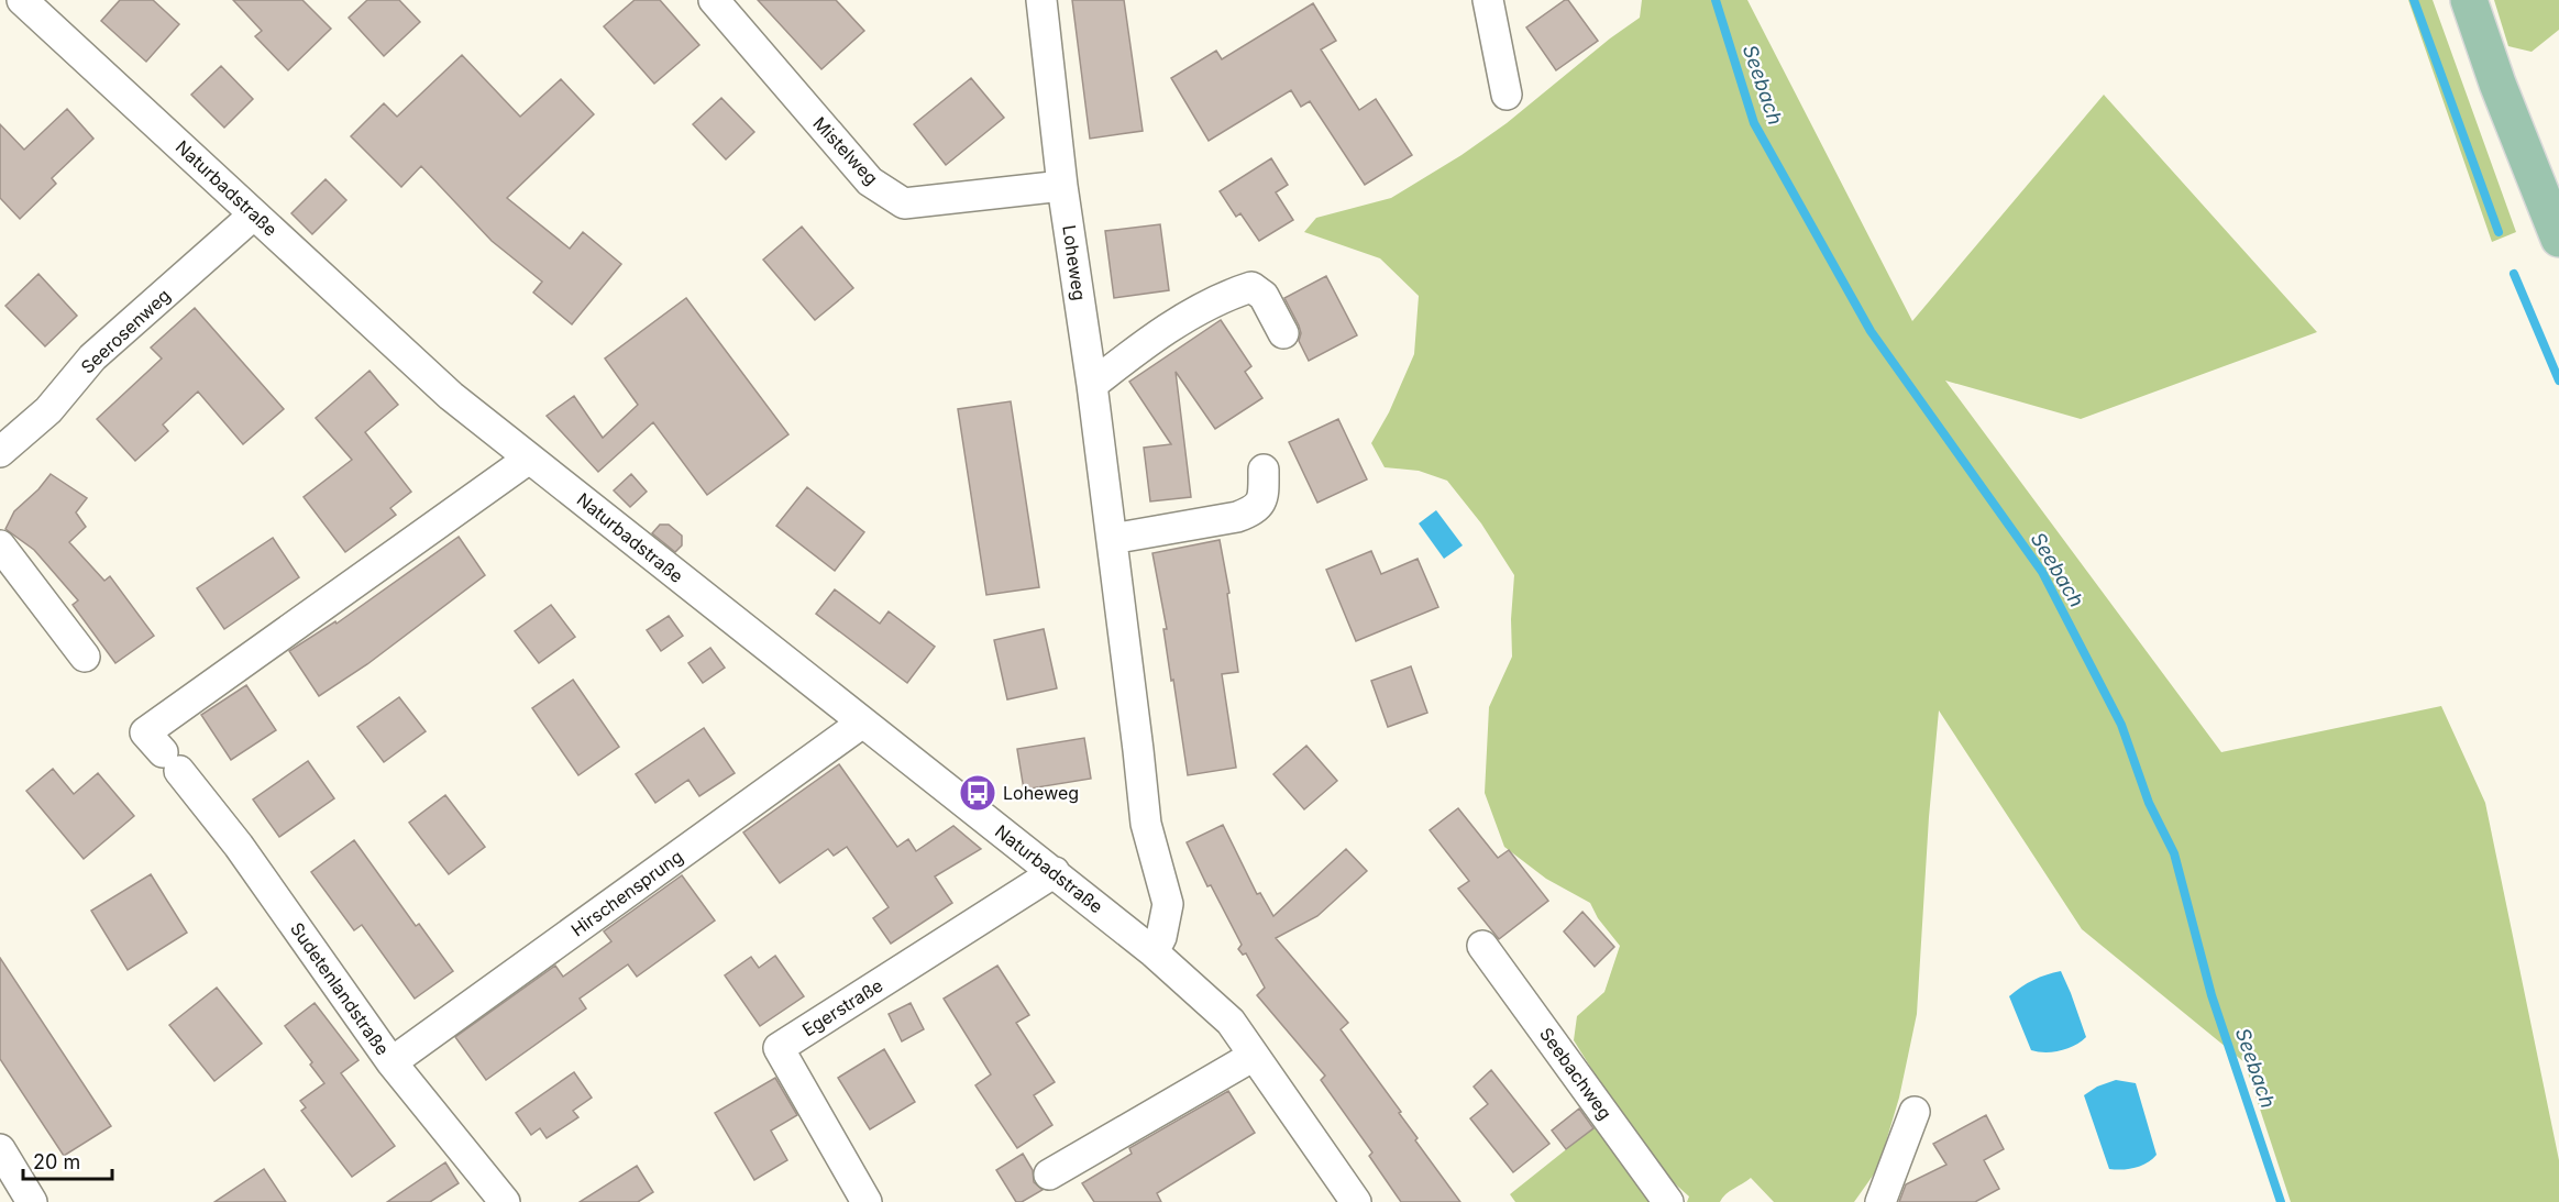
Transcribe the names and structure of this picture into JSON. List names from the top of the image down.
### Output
{
  "streets": {
    "street": [
      "Mistelweg",
      "Naturbadstraße",
      "Loheweg",
      "Seerosenweg",
      "Hirschensprung",
      "Sudetenlandstraße",
      "Egerstraße",
      "Seebachweg"
    ]
  },
  "crossings": [
    ["Mistelweg", "Loheweg"],
    ["Naturbadstraße", "Loheweg"],
    ["Naturbadstraße", "Seerosenweg"],
    ["Naturbadstraße", "Hirschensprung"],
    ["Naturbadstraße", "Sudetenlandstraße"],
    ["Naturbadstraße", "Egerstraße"],
    ["Hirschensprung", "Sudetenlandstraße"]
  ],
  "water": ["Seebach"],
  "places": {
    "bus stop": ["Loheweg"]
  },
  "scale_bar": "20 m"
}
